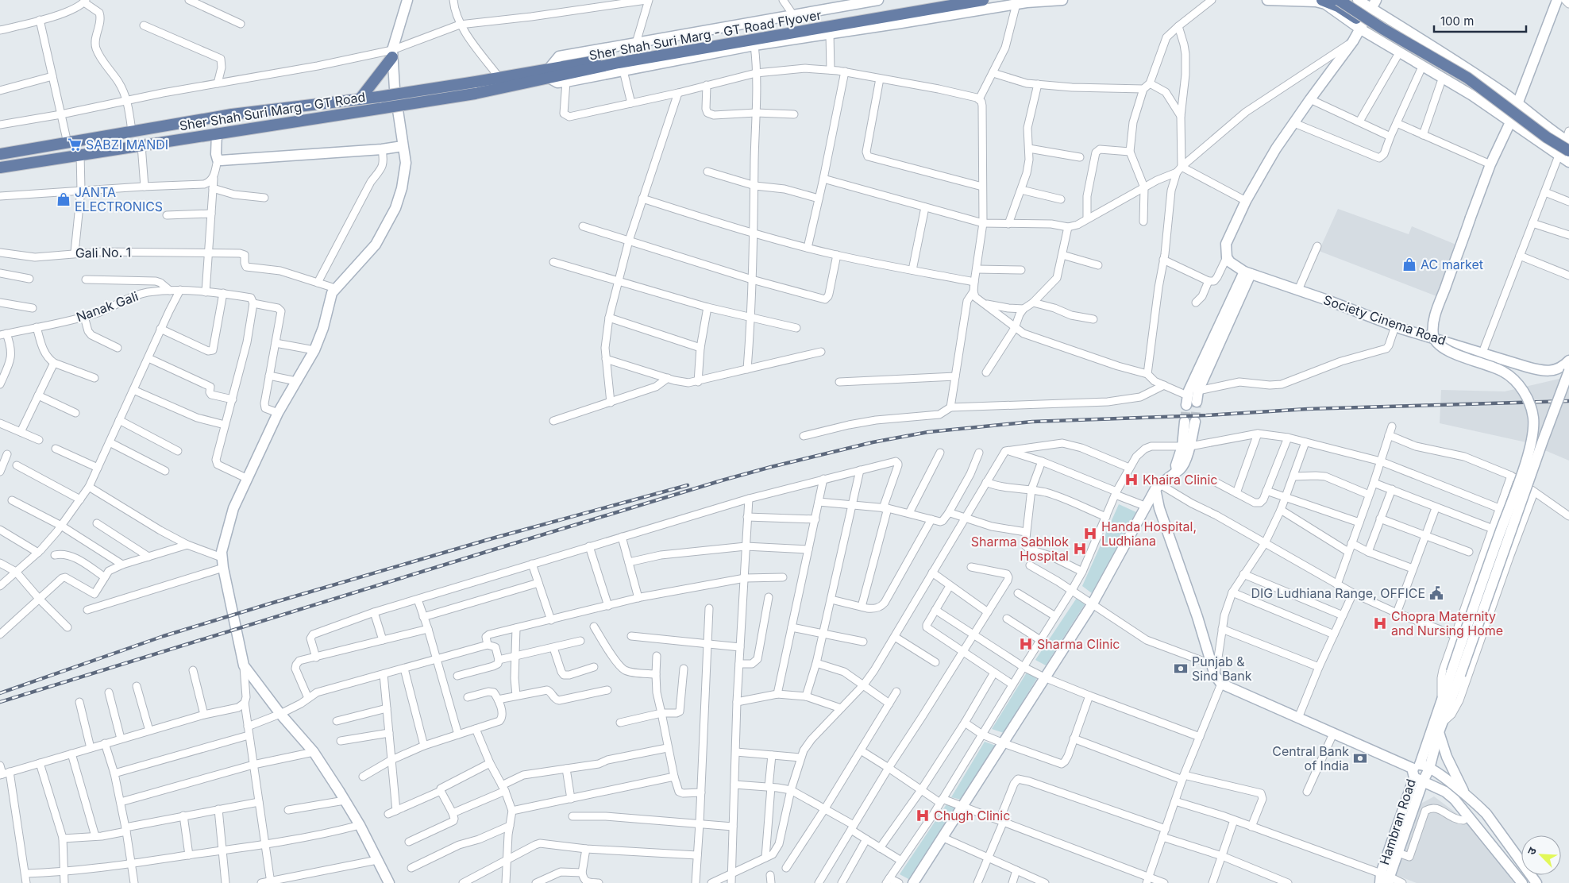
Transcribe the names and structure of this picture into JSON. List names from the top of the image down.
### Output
{
  "streets": {
    "main road": ["Sher Shah Suri Marg - GT Road Flyover", "Sher Shah Suri Marg - GT Road"],
    "street": [
      "Gali No. 1",
      "Nanak Gali",
      "Society Cinema Road",
      "Hambran Road"
    ]
  },
  "crossings": [
    ["Sher Shah Suri Marg - GT Road Flyover", "Sher Shah Suri Marg - GT Road"]
  ],
  "places": {
    "supermarket": ["SABZI MANDI"],
    "shop": ["JANTA ELECTRONICS", "AC market"],
    "hospital": [
      "Khaira Clinic",
      "Handa Hospital, Ludhiana",
      "Sharma Sabhlok Hospital",
      "Chopra Maternity and Nursing Home",
      "Sharma Clinic",
      "Chugh Clinic"
    ],
    "public building": ["DIG Ludhiana Range, OFFICE"],
    "bank": ["Punjab & Sind Bank", "Central Bank of India"]
  },
  "scale_bar": "100 m",
  "north": "top left"
}
